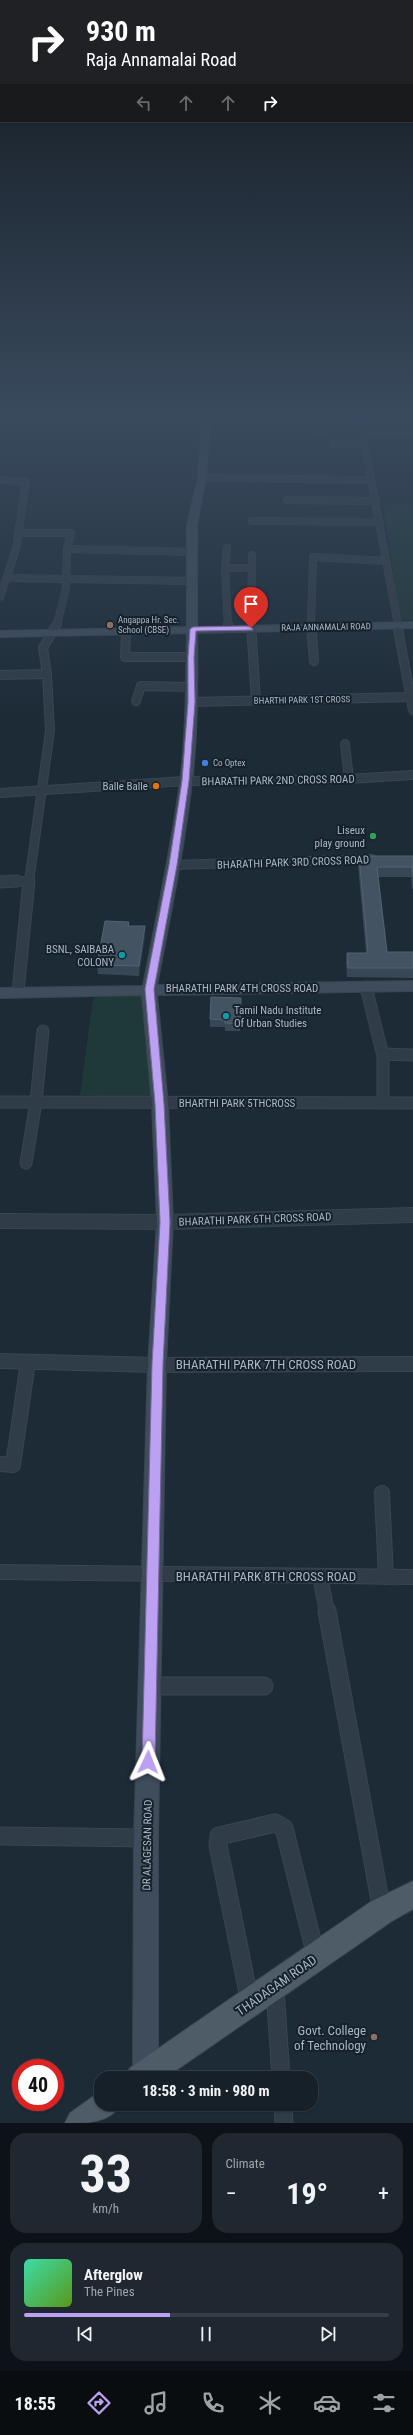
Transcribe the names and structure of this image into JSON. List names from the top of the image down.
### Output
{
  "streets": {
    "main road": ["THADAGAM ROAD"],
    "street": [
      "RAJA ANNAMALAI ROAD",
      "BHARTHI PARK 1ST CROSS",
      "BHARATHI PARK 2ND CROSS ROAD",
      "BHARATHI PARK 3RD CROSS ROAD",
      "BHARATHI PARK 4TH CROSS ROAD",
      "BHARTHI PARK 5THCROSS",
      "BHARATHI PARK 6TH CROSS ROAD",
      "BHARATHI PARK 7TH CROSS ROAD",
      "BHARATHI PARK 8TH CROSS ROAD",
      "DR ALAGESAN ROAD"
    ]
  },
  "crossings": [
    ["RAJA ANNAMALAI ROAD", "DR ALAGESAN ROAD"],
    ["BHARTHI PARK 1ST CROSS", "DR ALAGESAN ROAD"],
    ["BHARATHI PARK 2ND CROSS ROAD", "DR ALAGESAN ROAD"],
    ["BHARATHI PARK 3RD CROSS ROAD", "DR ALAGESAN ROAD"],
    ["BHARATHI PARK 4TH CROSS ROAD", "DR ALAGESAN ROAD"],
    ["BHARTHI PARK 5THCROSS", "DR ALAGESAN ROAD"],
    ["BHARATHI PARK 6TH CROSS ROAD", "DR ALAGESAN ROAD"],
    ["BHARATHI PARK 7TH CROSS ROAD", "DR ALAGESAN ROAD"],
    ["BHARATHI PARK 8TH CROSS ROAD", "DR ALAGESAN ROAD"]
  ],
  "places": [
    "Angappa Hr. Sec. School (CBSE)",
    "Co Optex",
    "Balle Balle",
    "Liseux play ground",
    "BSNL, SAIBABA COLONY",
    "Tamil Nadu Institute Of Urban Studies",
    "Govt. College of Technology"
  ],
  "page": {
    "turn": ["930 m", "Raja Annamalai Road"],
    "limit": "40",
    "trip": "18:58 · 3 min · 980 m",
    "tile": [
      ["33", "km/h"],
      "Climate"
    ],
    "heat": ["−", "19°", "+"],
    "song": ["Afterglow", "The Pines"],
    "tabs": "18:55"
  }
}
